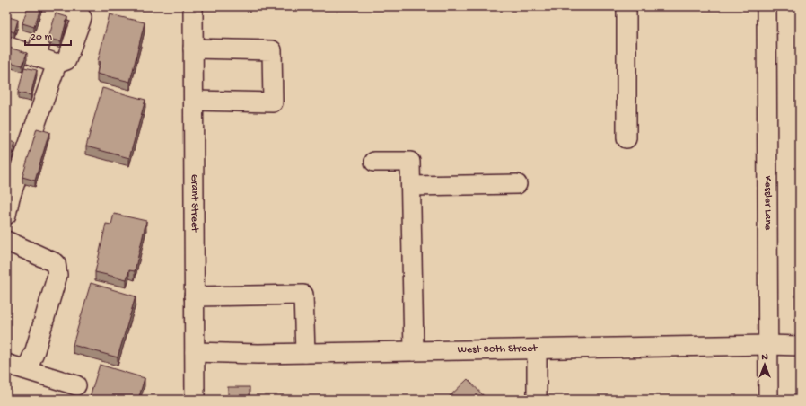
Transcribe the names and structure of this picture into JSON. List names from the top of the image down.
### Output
{
  "streets": {
    "street": ["Grant Street", "Kessler Lane", "West 80th Street"]
  },
  "crossings": [
    ["Grant Street", "West 80th Street"],
    ["Kessler Lane", "West 80th Street"]
  ],
  "scale_bar": "20 m",
  "north": "top"
}
